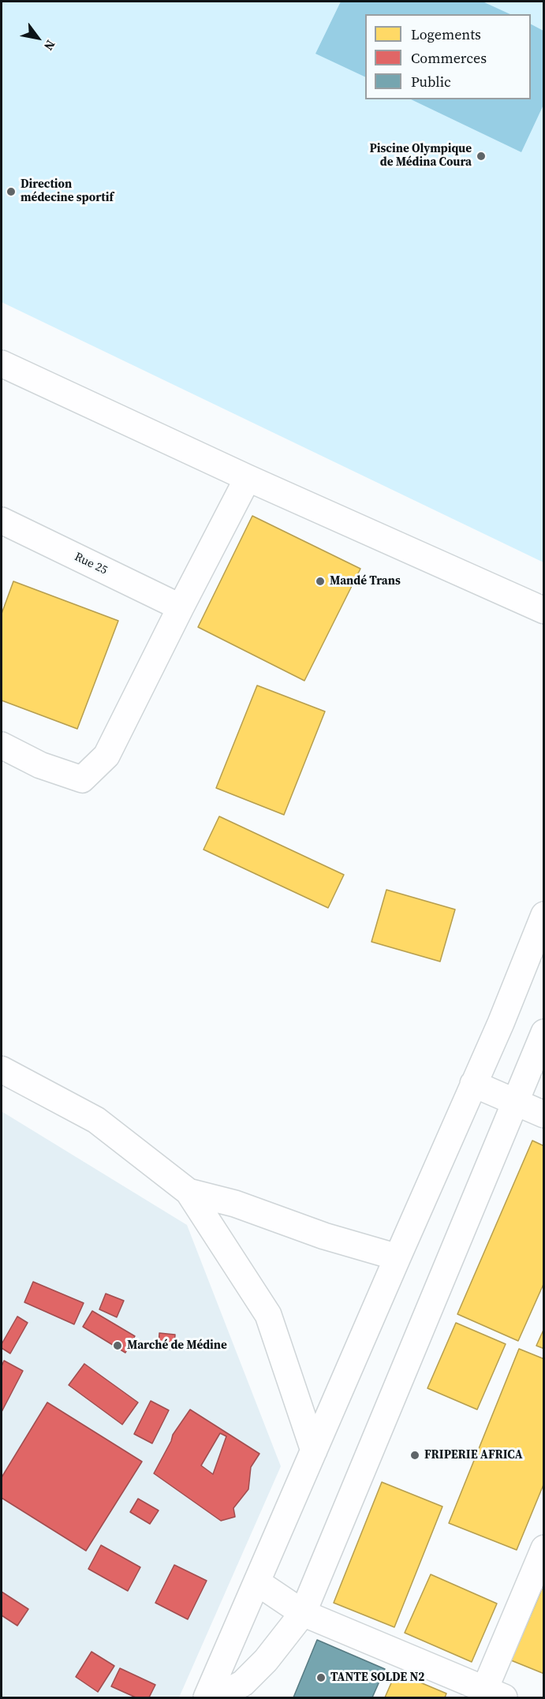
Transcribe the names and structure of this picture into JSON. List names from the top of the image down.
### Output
{
  "streets": {
    "street": ["Rue 25"]
  },
  "places": [
    "Piscine Olympique de Médina Coura",
    "Direction médecine sportif",
    "Mandé Trans",
    "Marché de Médine",
    "FRIPERIE AFRICA",
    "TANTE SOLDE N2"
  ],
  "legend": ["Logements", "Commerces", "Public"],
  "north": "bottom right"
}
